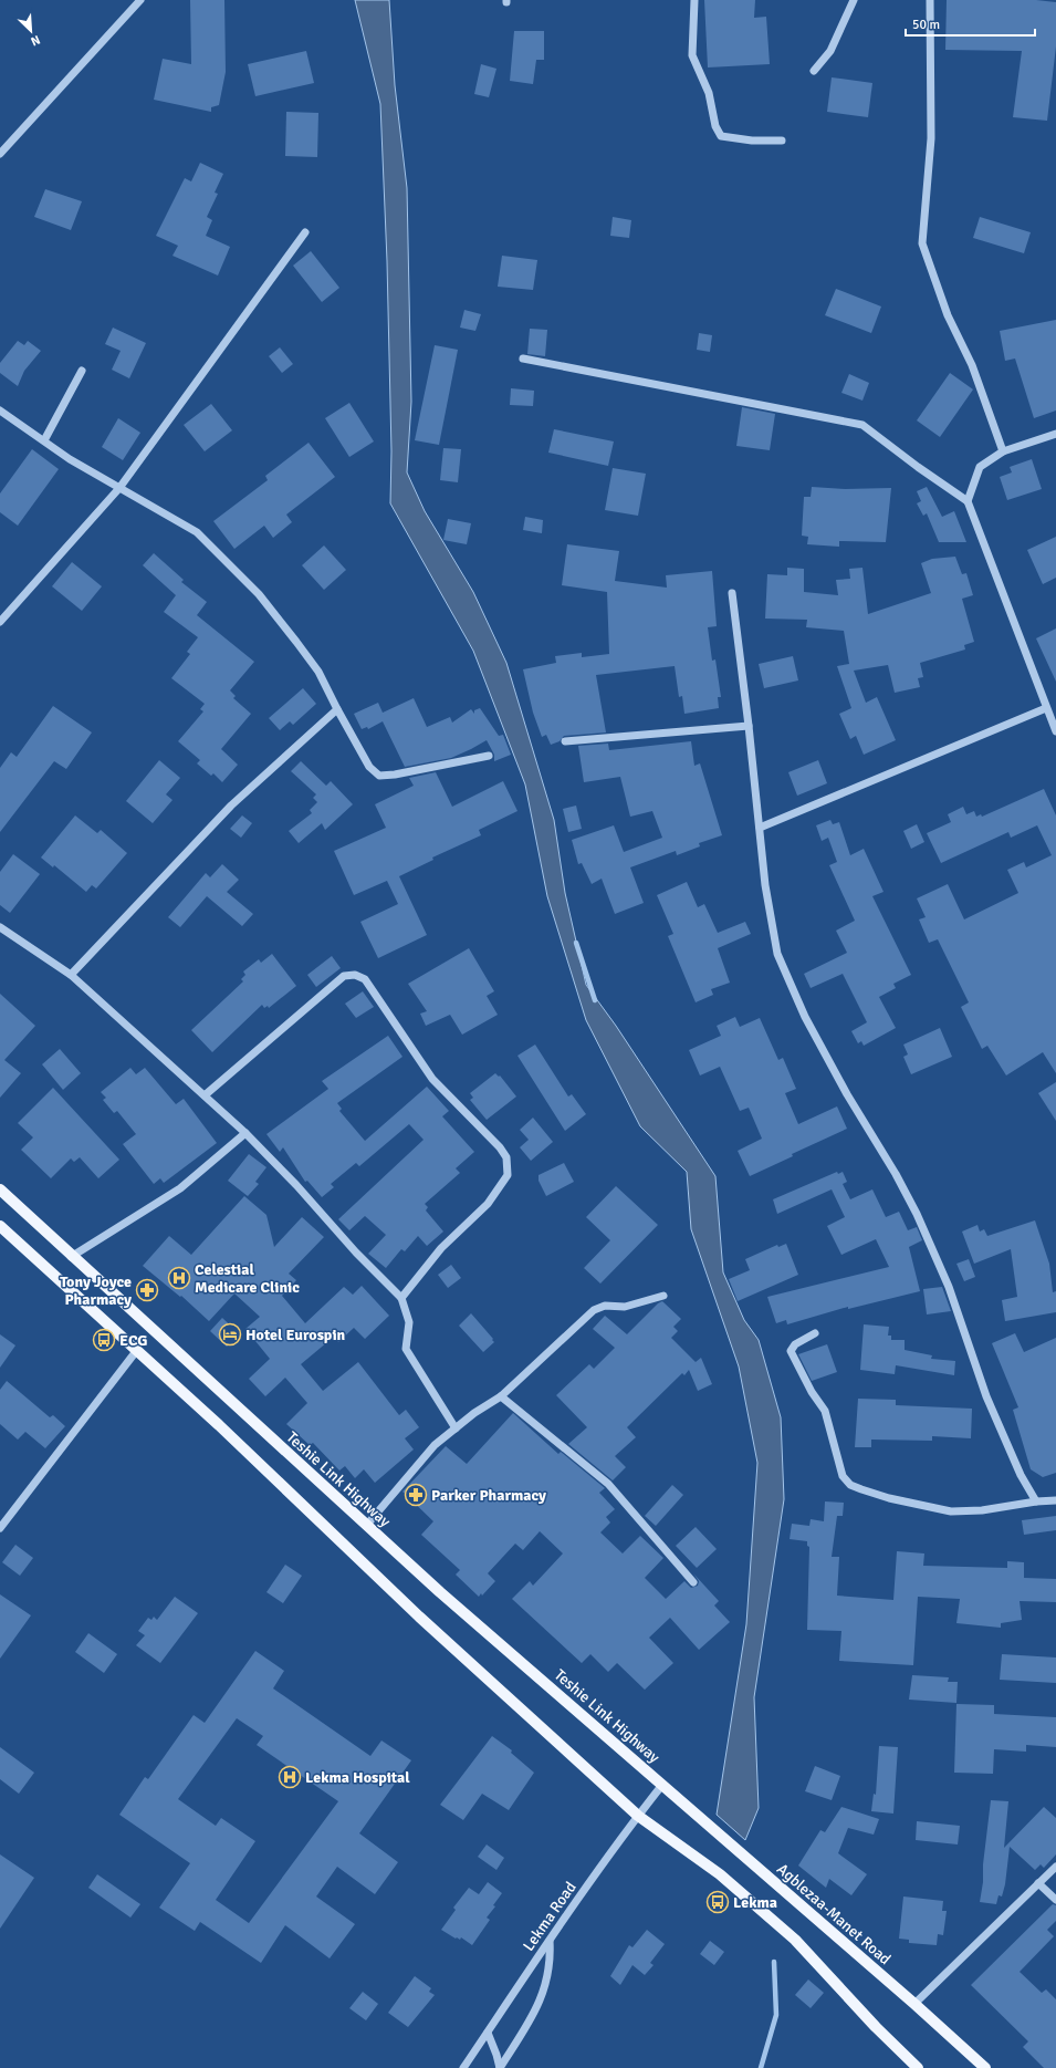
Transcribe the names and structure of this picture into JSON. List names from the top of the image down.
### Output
{
  "streets": {
    "main road": ["Teshie Link Highway", "Agblezaa-Manet Road"],
    "street": ["Lekma Road"]
  },
  "crossings": [
    ["Teshie Link Highway", "Agblezaa-Manet Road"],
    ["Teshie Link Highway", "Lekma Road"],
    ["Agblezaa-Manet Road", "Lekma Road"]
  ],
  "places": {
    "hospital": ["Celestial Medicare Clinic", "Lekma Hospital"],
    "pharmacy": ["Tony Joyce Pharmacy", "Parker Pharmacy"],
    "hotel": ["Hotel Eurospin"],
    "bus stop": ["ECG", "Lekma"]
  },
  "scale_bar": "50 m",
  "north": "bottom right"
}
